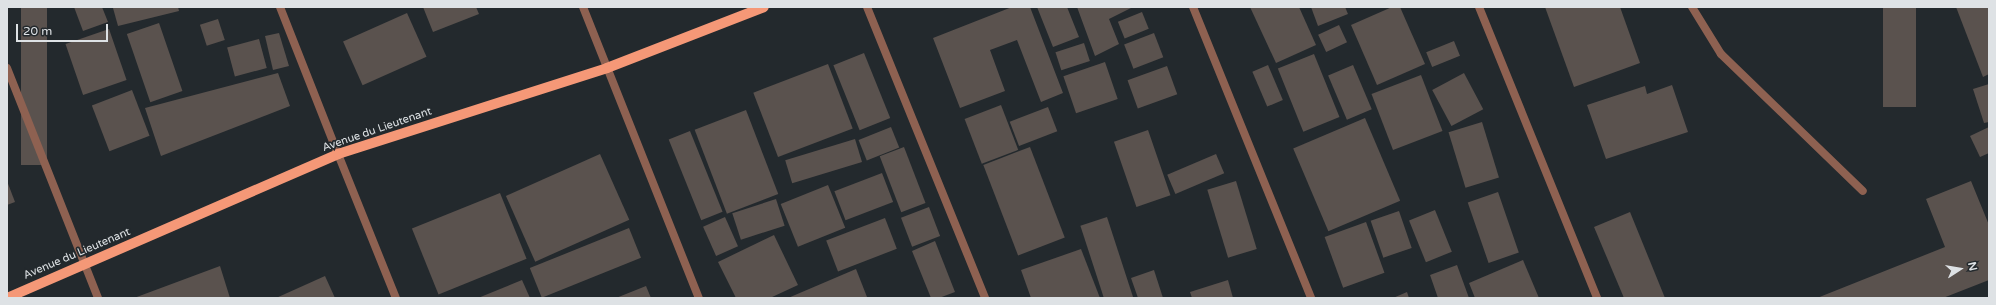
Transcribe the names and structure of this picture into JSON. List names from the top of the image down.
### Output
{
  "streets": {
    "main road": ["Avenue du Lieutenant"]
  },
  "scale_bar": "20 m",
  "north": "right"
}
